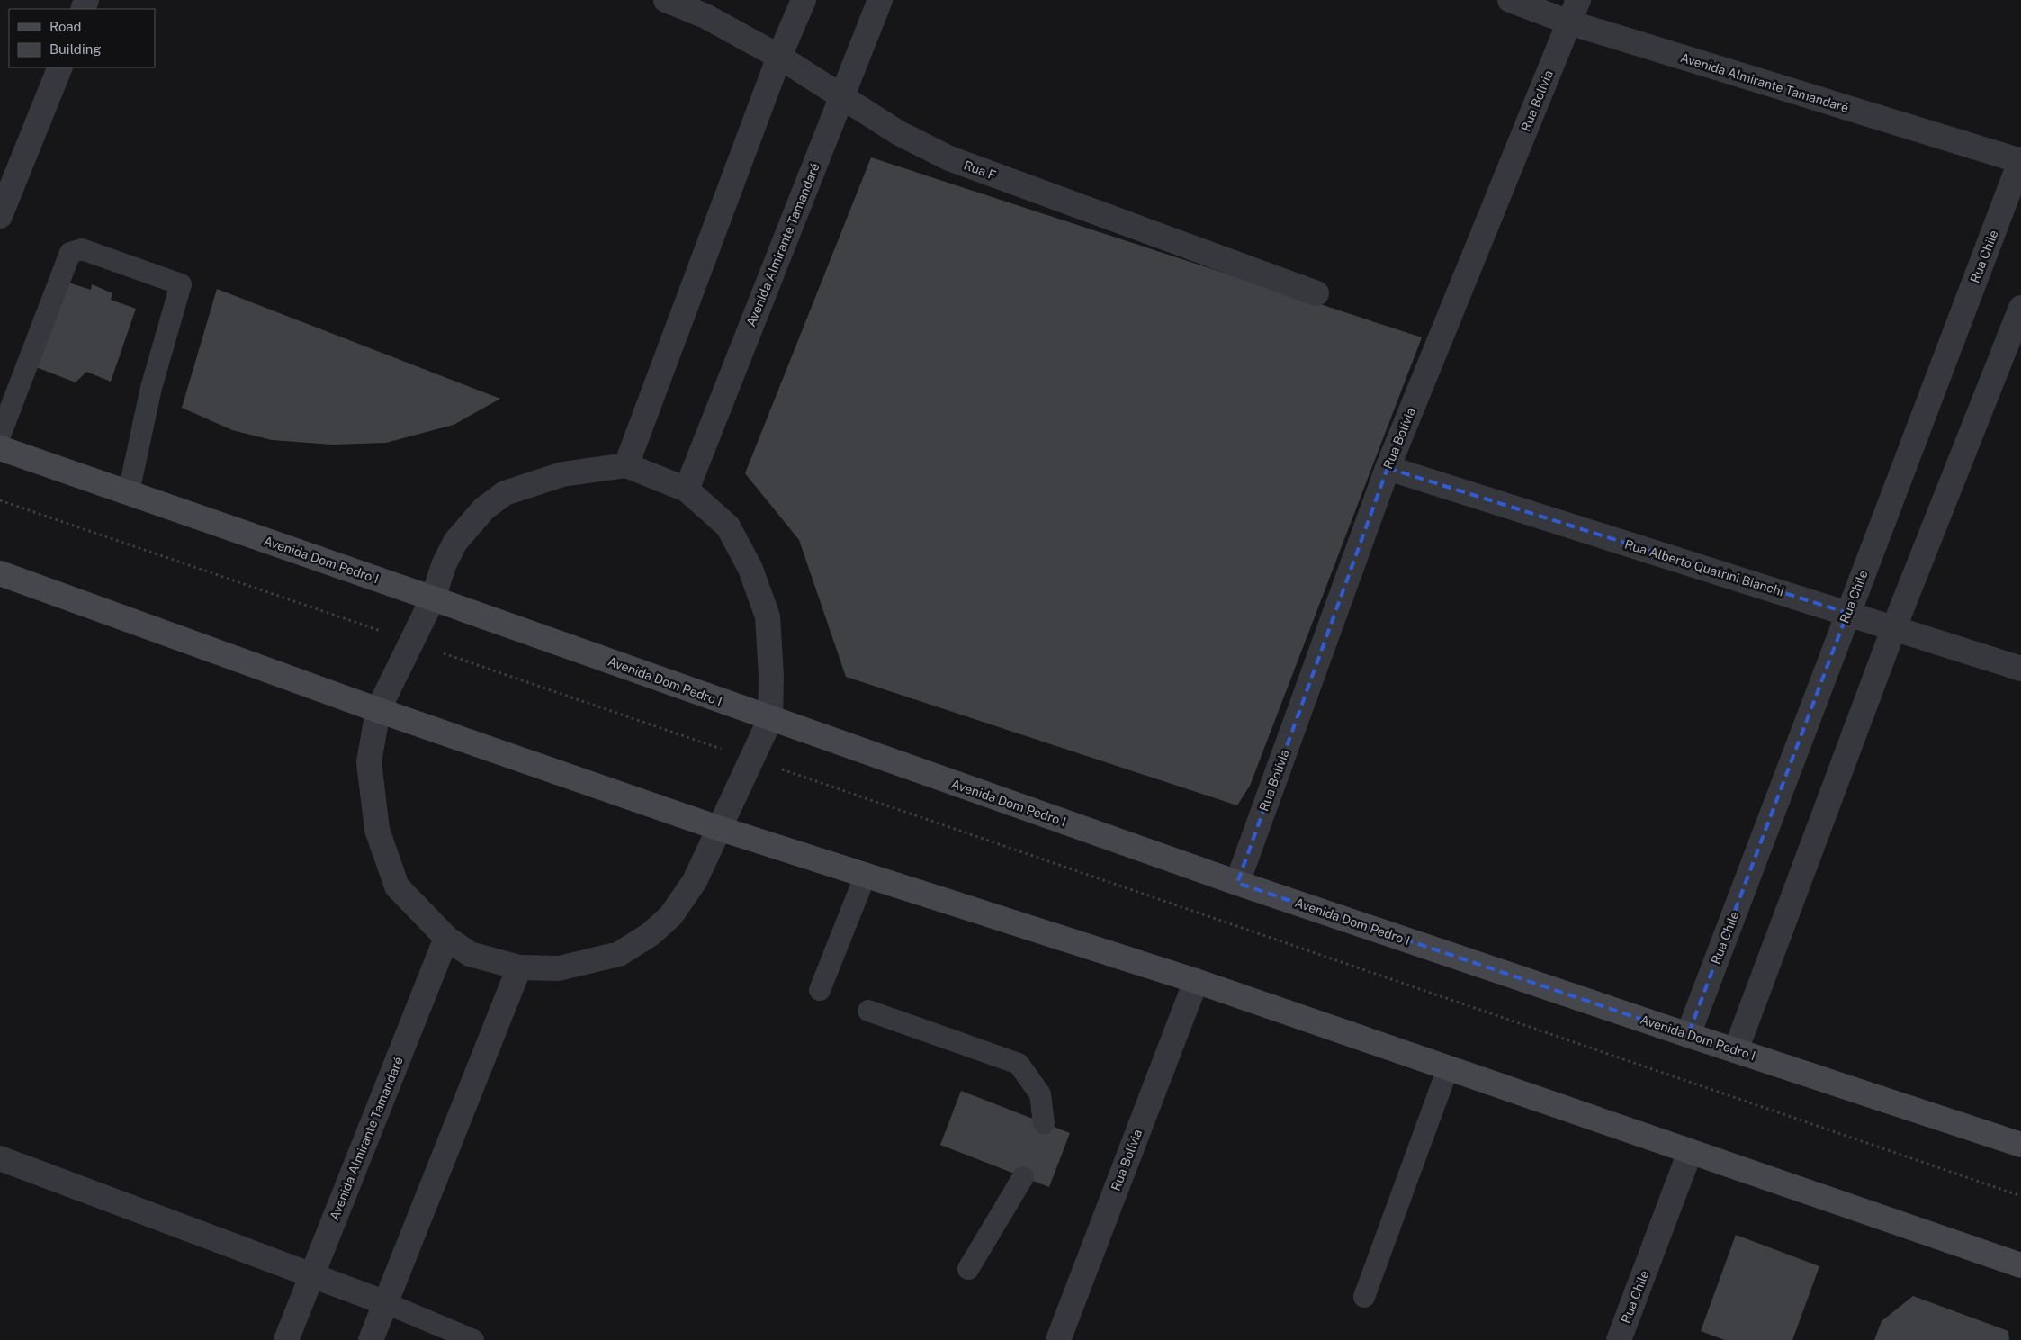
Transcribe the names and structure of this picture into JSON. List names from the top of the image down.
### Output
{
  "streets": {
    "main road": ["Avenida Dom Pedro I"],
    "street": [
      "Avenida Almirante Tamandaré",
      "Rua Bolívia",
      "Rua F",
      "Rua Chile",
      "Rua Alberto Quatrini Bianchi"
    ]
  },
  "crossings": [
    ["Avenida Almirante Tamandaré", "Rua Bolívia"],
    ["Avenida Almirante Tamandaré", "Rua F"],
    ["Avenida Almirante Tamandaré", "Rua Chile"],
    ["Rua Bolívia", "Avenida Dom Pedro I"],
    ["Rua Bolívia", "Rua Alberto Quatrini Bianchi"],
    ["Rua Chile", "Avenida Dom Pedro I"],
    ["Rua Chile", "Rua Alberto Quatrini Bianchi"]
  ],
  "legend": ["Road", "Building"]
}
